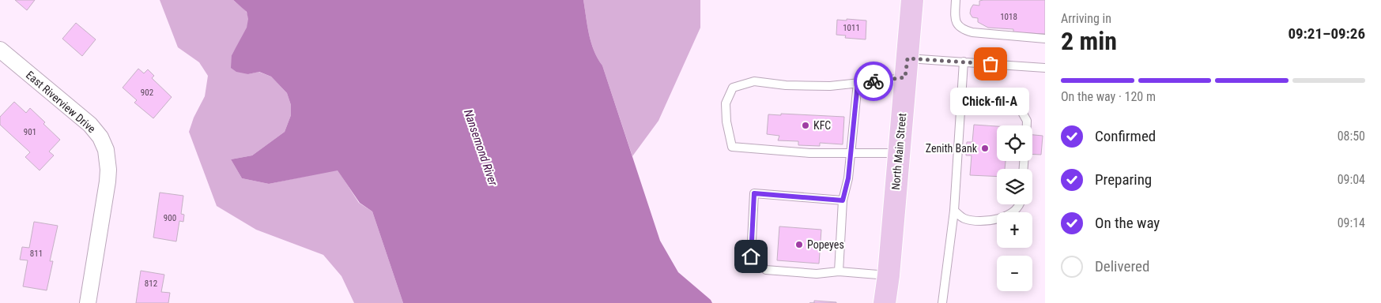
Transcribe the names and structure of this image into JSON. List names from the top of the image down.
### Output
{
  "streets": {
    "main road": ["North Main Street"],
    "street": ["East Riverview Drive"]
  },
  "water": ["Nansemond River"],
  "places": [
    "Chick-fil-A",
    "KFC",
    "Zenith Bank",
    "Popeyes"
  ],
  "house_numbers": [
    "1018",
    "1011",
    "902",
    "901",
    "900",
    "811",
    "812"
  ],
  "page": {
    "heading": ["2 min", "Arriving in", "09:21–09:26"],
    "bar": "On the way · 120 m",
    "bubble": "Chick-fil-A",
    "list": [
      ["Confirmed", "08:50"],
      ["Preparing", "09:04"],
      ["On the way", "09:14"],
      "Delivered"
    ],
    "map_buttons": ["+", "−"]
  }
}
